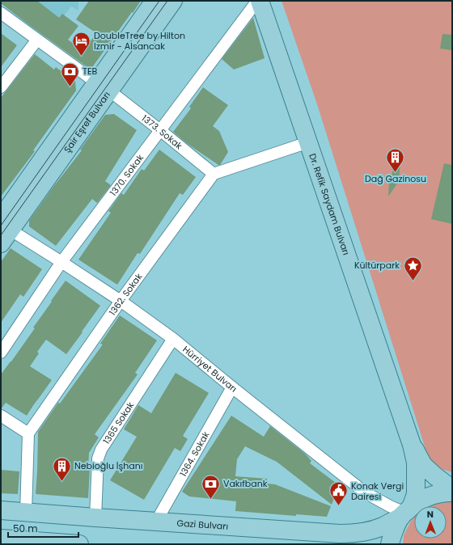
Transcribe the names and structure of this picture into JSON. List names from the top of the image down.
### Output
{
  "streets": {
    "main road": ["Şair Eşref Bulvarı", "Dr. Refik Saydam Bulvarı", "Gazi Bulvarı"],
    "street": [
      "1373. Sokak",
      "1370. Sokak",
      "1362. Sokak",
      "Hürriyet Bulvarı",
      "1365 Sokak",
      "1364. Sokak"
    ]
  },
  "crossings": [
    ["Şair Eşref Bulvarı", "1373. Sokak"],
    ["1373. Sokak", "1370. Sokak"],
    ["1373. Sokak", "1362. Sokak"],
    ["1370. Sokak", "Hürriyet Bulvarı"],
    ["1362. Sokak", "Hürriyet Bulvarı"],
    ["Hürriyet Bulvarı", "1365 Sokak"],
    ["Hürriyet Bulvarı", "1364. Sokak"],
    ["Hürriyet Bulvarı", "Gazi Bulvarı"],
    ["1365 Sokak", "Gazi Bulvarı"],
    ["1364. Sokak", "Gazi Bulvarı"]
  ],
  "places": {
    "hotel": ["DoubleTree by Hilton Izmir - Alsancak"],
    "bank": ["TEB", "Vakıfbank"],
    "building": ["Dağ Gazinosu", "Nebioğlu İşhanı"],
    "place": ["Kültürpark"],
    "public building": ["Konak Vergi Dairesi"]
  },
  "scale_bar": "50 m",
  "north": "top"
}
